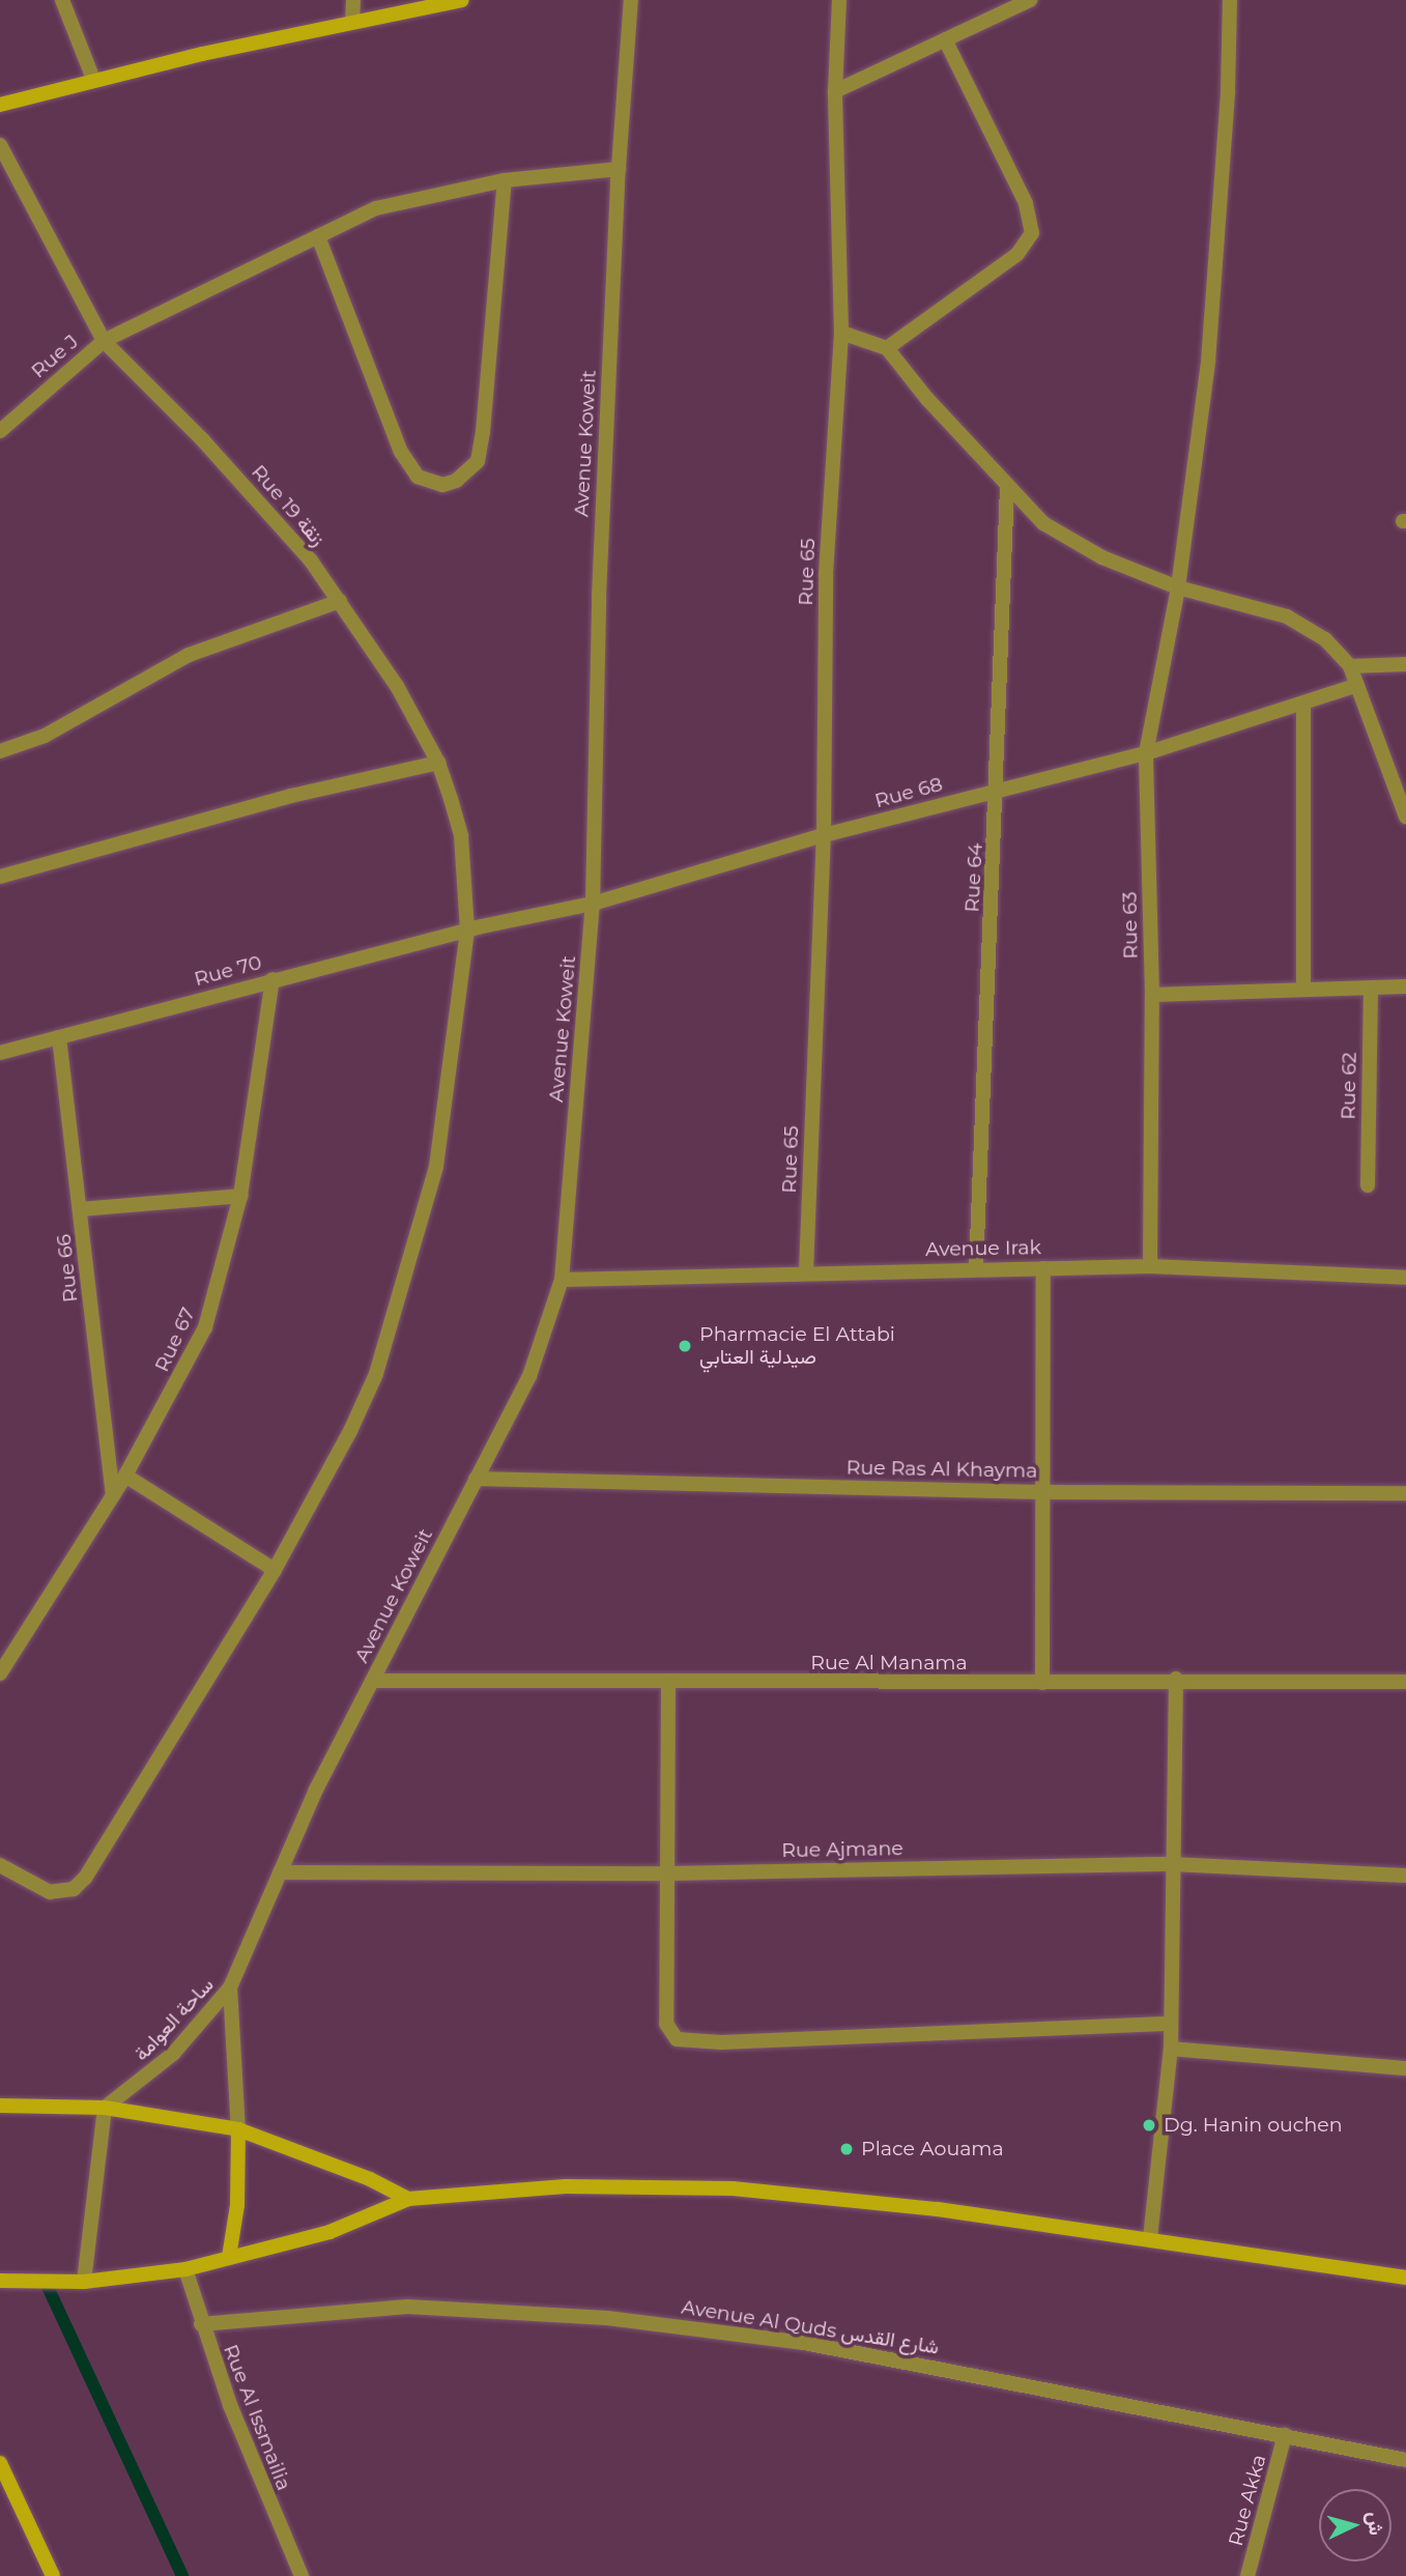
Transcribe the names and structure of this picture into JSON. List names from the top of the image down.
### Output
{
  "streets": {
    "street": [
      "Rue J",
      "Avenue Koweit",
      "Rue 19 زنقة",
      "Rue 65",
      "Rue 68",
      "Rue 64",
      "Rue 63",
      "Rue 70",
      "Rue 62",
      "Avenue Irak",
      "Rue 66",
      "Rue 67",
      "Rue Ras Al Khayma",
      "Rue Al Manama",
      "Rue Ajmane",
      "ساحة العوامة",
      "Avenue Al Quds شارع القدس",
      "Rue Al Issmailia",
      "Rue Akka"
    ]
  },
  "crossings": [
    ["Rue J", "Avenue Koweit"],
    ["Rue J", "Rue 19 زنقة"],
    ["Avenue Koweit", "Rue 68"],
    ["Avenue Koweit", "Avenue Irak"],
    ["Avenue Koweit", "Rue Ras Al Khayma"],
    ["Avenue Koweit", "Rue Al Manama"],
    ["Avenue Koweit", "Rue Ajmane"],
    ["Avenue Koweit", "ساحة العوامة"],
    ["Rue 19 زنقة", "Rue 70"],
    ["Rue 65", "Rue 68"],
    ["Rue 65", "Avenue Irak"],
    ["Rue 68", "Rue 64"],
    ["Rue 68", "Rue 63"],
    ["Rue 68", "Rue 70"],
    ["Rue 64", "Avenue Irak"],
    ["Rue 63", "Avenue Irak"],
    ["Rue 70", "Rue 66"],
    ["Rue 70", "Rue 67"],
    ["Rue 66", "Rue 67"],
    ["Avenue Al Quds شارع القدس", "Rue Al Issmailia"],
    ["Avenue Al Quds شارع القدس", "Rue Akka"]
  ],
  "places": ["Pharmacie El Attabi صيدلية العتابي", "Dg. Hanin ouchen", "Place Aouama"],
  "north": "right"
}
